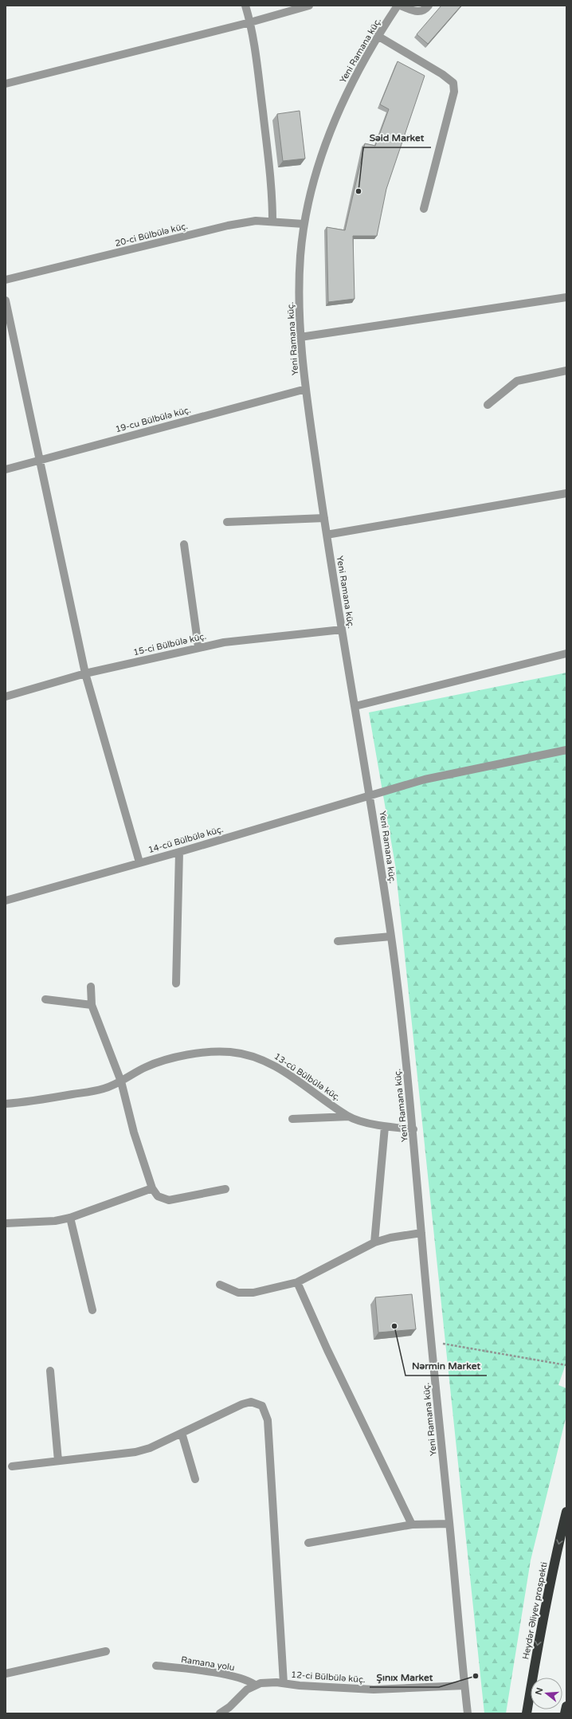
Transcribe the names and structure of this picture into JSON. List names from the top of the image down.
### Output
{
  "streets": {
    "highway": ["Heydər Əliyev prospekti"],
    "street": [
      "Yeni Ramana küç.",
      "20-ci Bülbülə küç.",
      "19-cu Bülbülə küç.",
      "15-ci Bülbülə küç.",
      "14-cü Bülbülə küç.",
      "13-cü Bülbülə küç.",
      "Ramana yolu",
      "12-ci Bülbülə küç."
    ]
  },
  "crossings": [
    ["Yeni Ramana küç.", "20-ci Bülbülə küç."],
    ["Yeni Ramana küç.", "19-cu Bülbülə küç."],
    ["Yeni Ramana küç.", "15-ci Bülbülə küç."],
    ["Yeni Ramana küç.", "14-cü Bülbülə küç."],
    ["Yeni Ramana küç.", "13-cü Bülbülə küç."],
    ["Yeni Ramana küç.", "12-ci Bülbülə küç."],
    ["Ramana yolu", "12-ci Bülbülə küç."]
  ],
  "one_way": ["Heydər Əliyev prospekti"],
  "places": ["Səid Market", "Nərmin Market", "Şınıx Market"],
  "north": "left"
}
